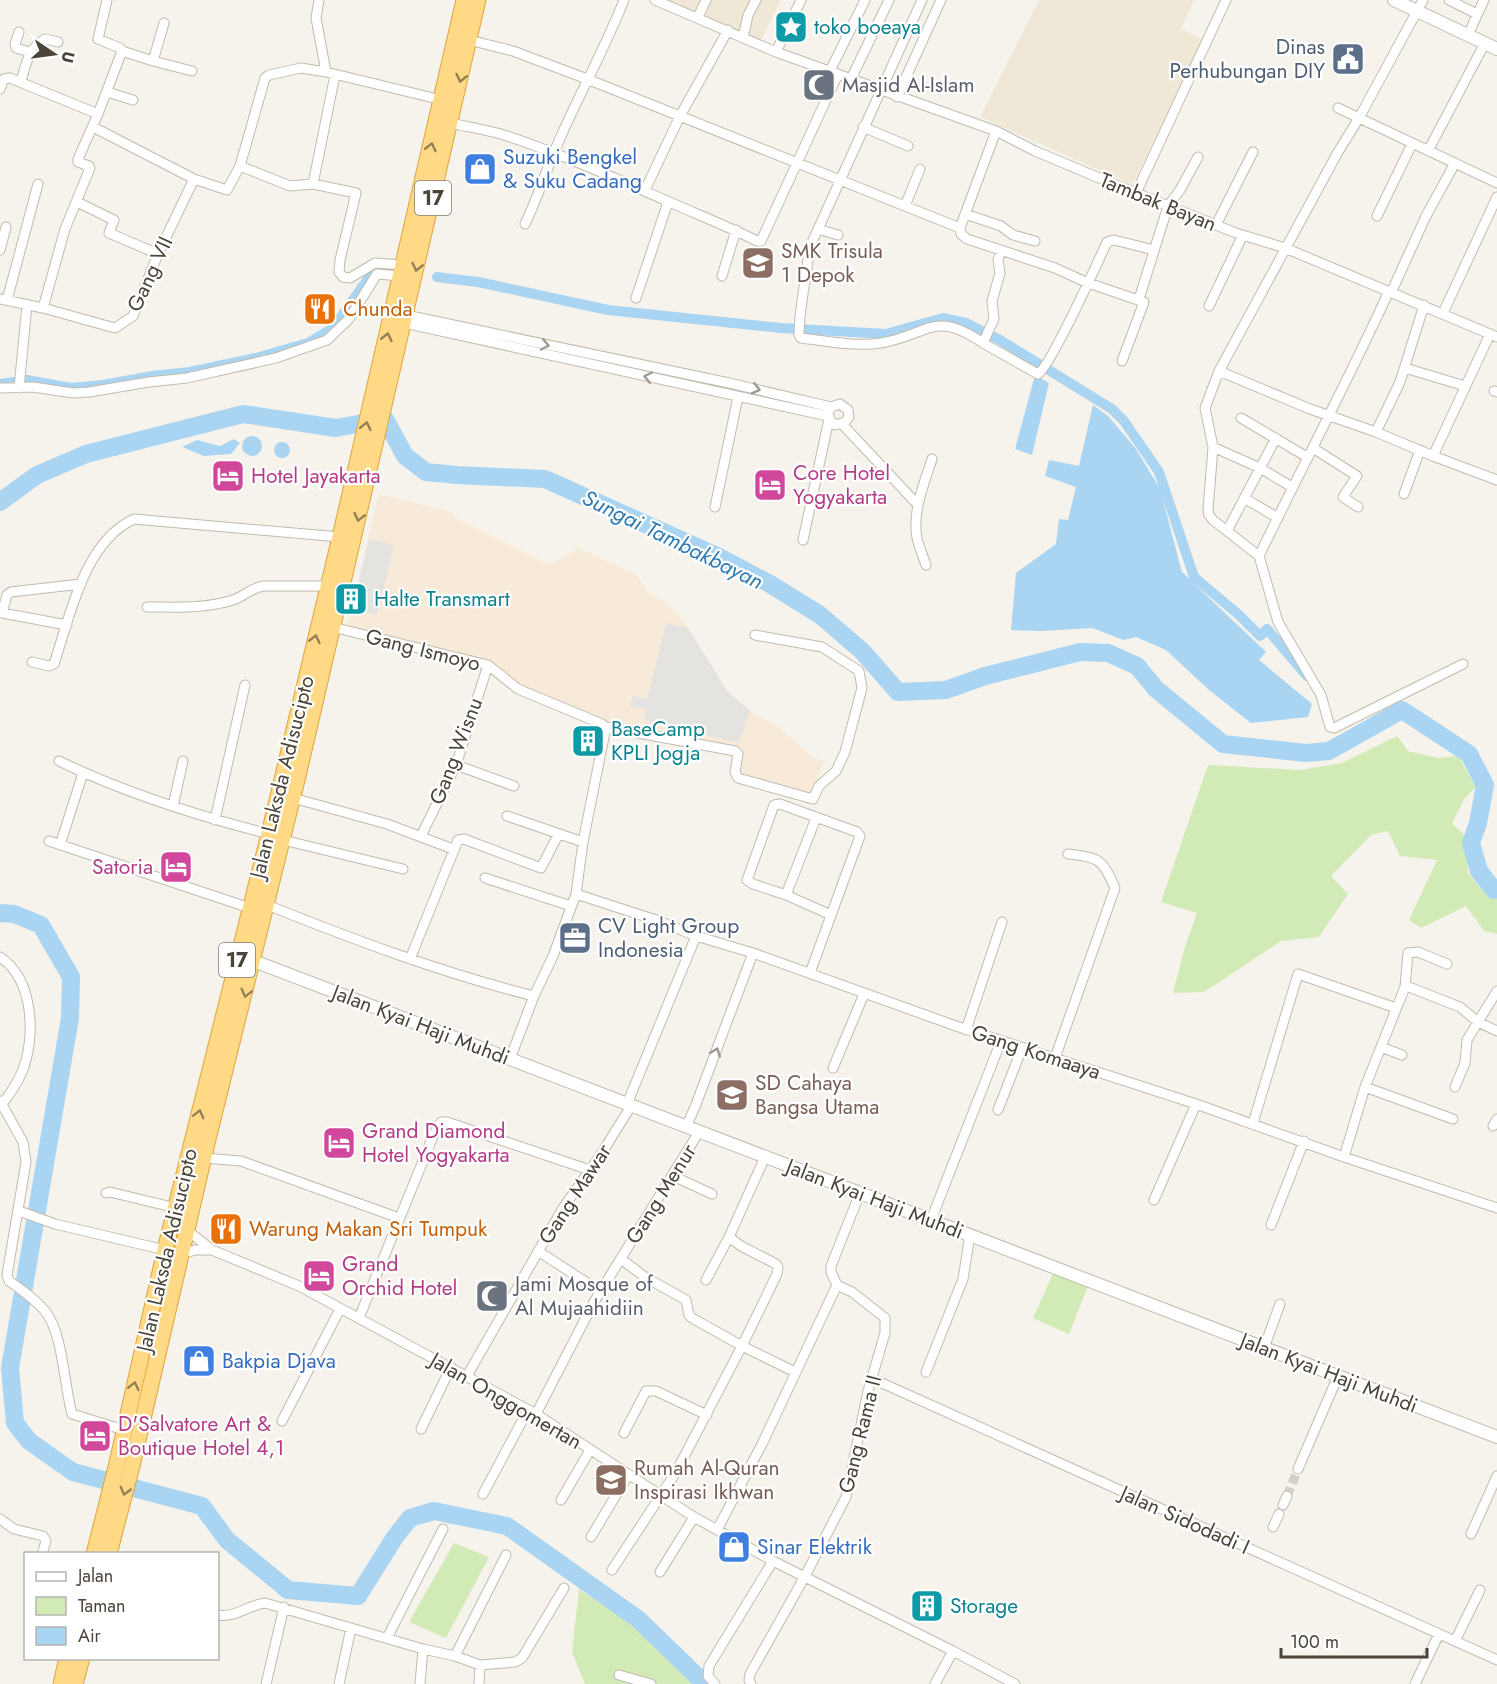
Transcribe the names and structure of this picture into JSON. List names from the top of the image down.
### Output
{
  "streets": {
    "highway": ["17", "Jalan Laksda Adisucipto"],
    "street": [
      "Tambak Bayan",
      "Gang VII",
      "Gang Ismoyo",
      "Gang Wisnu",
      "Jalan Kyai Haji Muhdi",
      "Gang Komaaya",
      "Gang Mawar",
      "Gang Menur",
      "Jalan Onggomertan",
      "Gang Rama II",
      "Jalan Sidodadi I"
    ]
  },
  "crossings": [
    ["Gang Ismoyo", "Gang Wisnu"],
    ["Gang Ismoyo", "Jalan Laksda Adisucipto"],
    ["Jalan Laksda Adisucipto", "Jalan Kyai Haji Muhdi"],
    ["Jalan Kyai Haji Muhdi", "Gang Mawar"],
    ["Jalan Kyai Haji Muhdi", "Gang Menur"],
    ["Gang Komaaya", "Gang Mawar"],
    ["Gang Mawar", "Jalan Onggomertan"],
    ["Gang Menur", "Jalan Onggomertan"],
    ["Jalan Onggomertan", "Gang Rama II"],
    ["Gang Rama II", "Jalan Sidodadi I"]
  ],
  "water": ["Sungai Tambakbayan"],
  "places": {
    "place": ["toko boeaya"],
    "public building": ["Dinas Perhubungan DIY"],
    "mosque": ["Masjid Al-Islam", "Jami Mosque of Al Mujaahidiin"],
    "shop": ["Suzuki Bengkel & Suku Cadang", "Bakpia Djava", "Sinar Elektrik"],
    "school or university": ["SMK Trisula 1 Depok", "SD Cahaya Bangsa Utama", "Rumah Al-Quran Inspirasi Ikhwan"],
    "restaurant": ["Chunda", "Warung Makan Sri Tumpuk"],
    "hotel": [
      "Hotel Jayakarta",
      "Core Hotel Yogyakarta",
      "Satoria",
      "Grand Diamond Hotel Yogyakarta",
      "Grand Orchid Hotel",
      "D'Salvatore Art & Boutique Hotel 4,1"
    ],
    "building": ["Halte Transmart", "BaseCamp KPLI Jogja", "Storage"],
    "office": ["CV Light Group Indonesia"]
  },
  "legend": ["Jalan", "Taman", "Air"],
  "scale_bar": "100 m",
  "north": "right"
}
